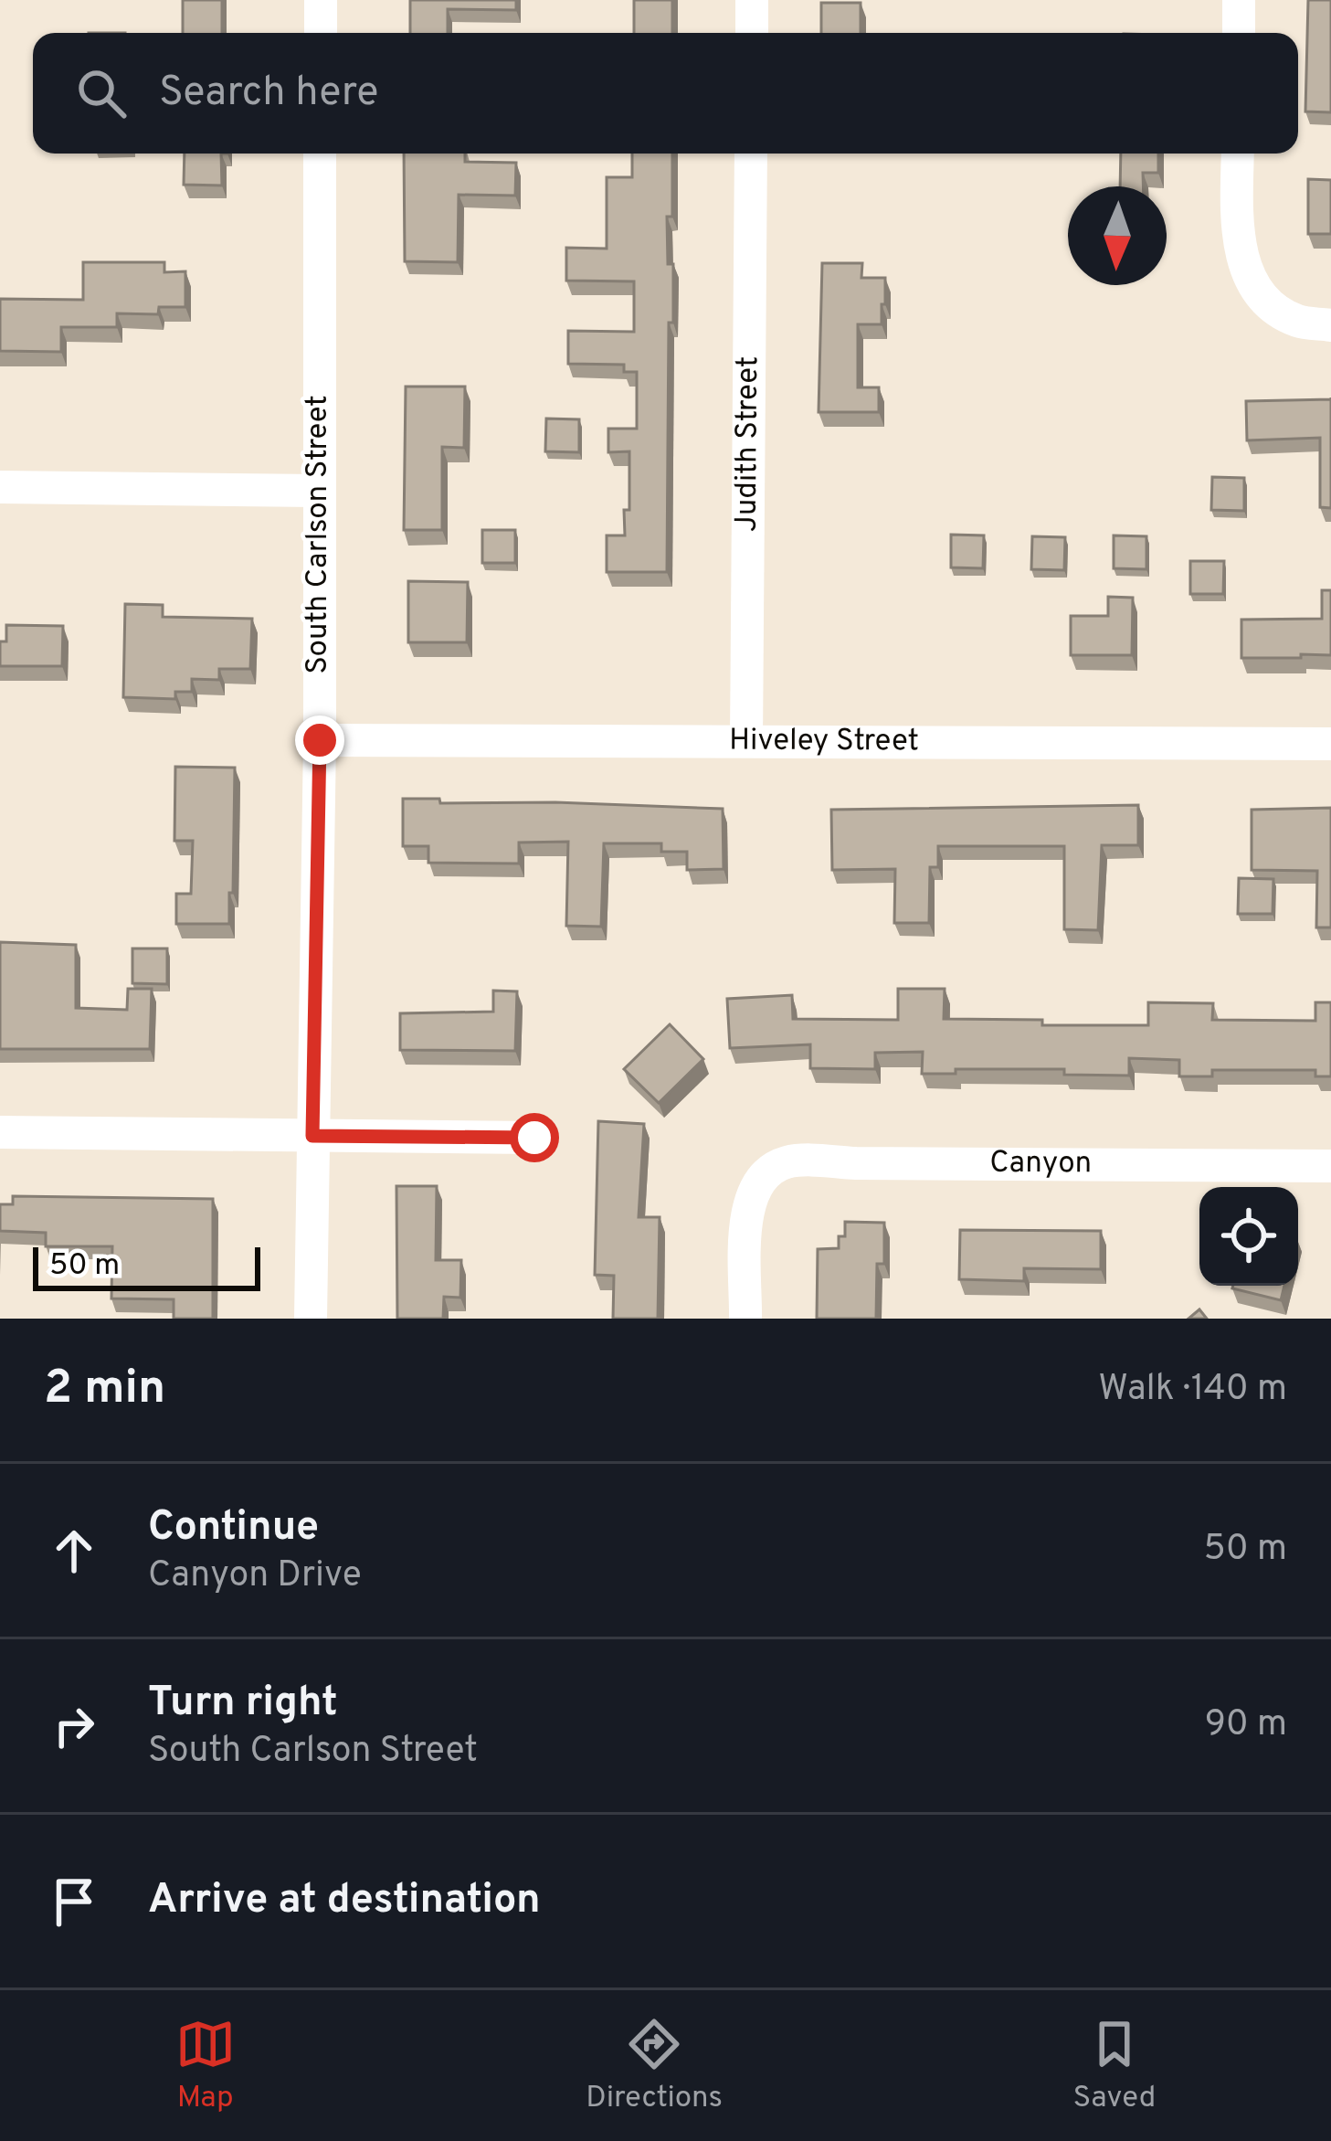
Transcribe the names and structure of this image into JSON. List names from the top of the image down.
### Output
{
  "streets": {
    "street": [
      "Judith Street",
      "South Carlson Street",
      "Hiveley Street",
      "Canyon"
    ]
  },
  "crossings": [
    ["Judith Street", "Hiveley Street"],
    ["South Carlson Street", "Hiveley Street"]
  ],
  "scale_bar": "50 m",
  "north": "bottom",
  "page": {
    "search": "Search here",
    "scale": "50 m",
    "heading": ["2 min", "Walk · 140 m"],
    "list": [
      ["Continue", "Canyon Drive", "50 m"],
      ["Turn right", "South Carlson Street", "90 m"],
      "Arrive at destination"
    ],
    "nav": ["Map", "Directions", "Saved"]
  }
}
